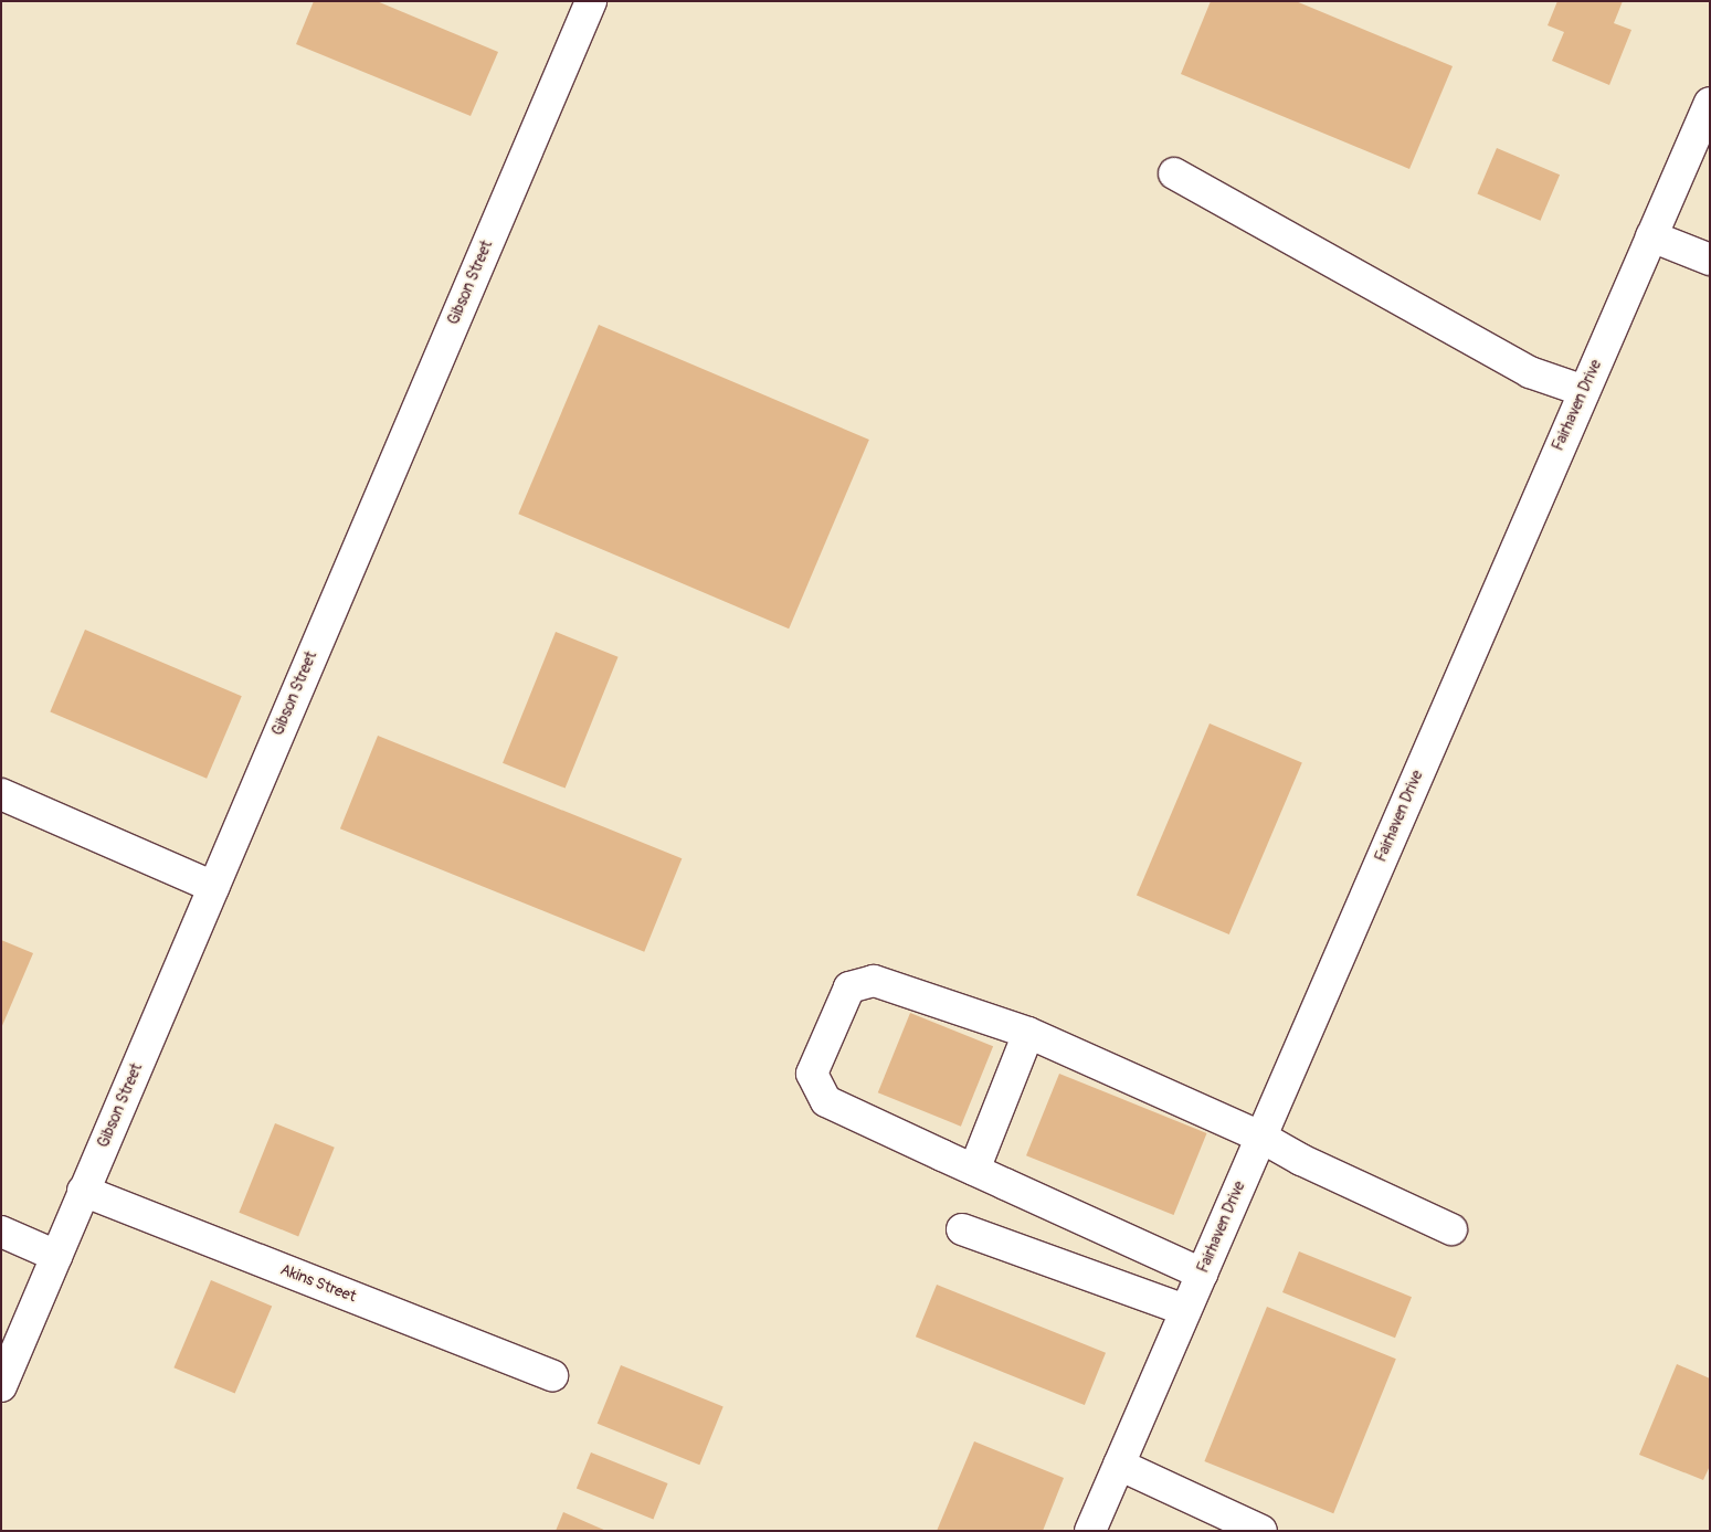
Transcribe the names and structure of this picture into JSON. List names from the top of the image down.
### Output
{
  "streets": {
    "street": ["Gibson Street", "Fairhaven Drive", "Akins Street"]
  },
  "crossings": [
    ["Gibson Street", "Akins Street"]
  ]
}
